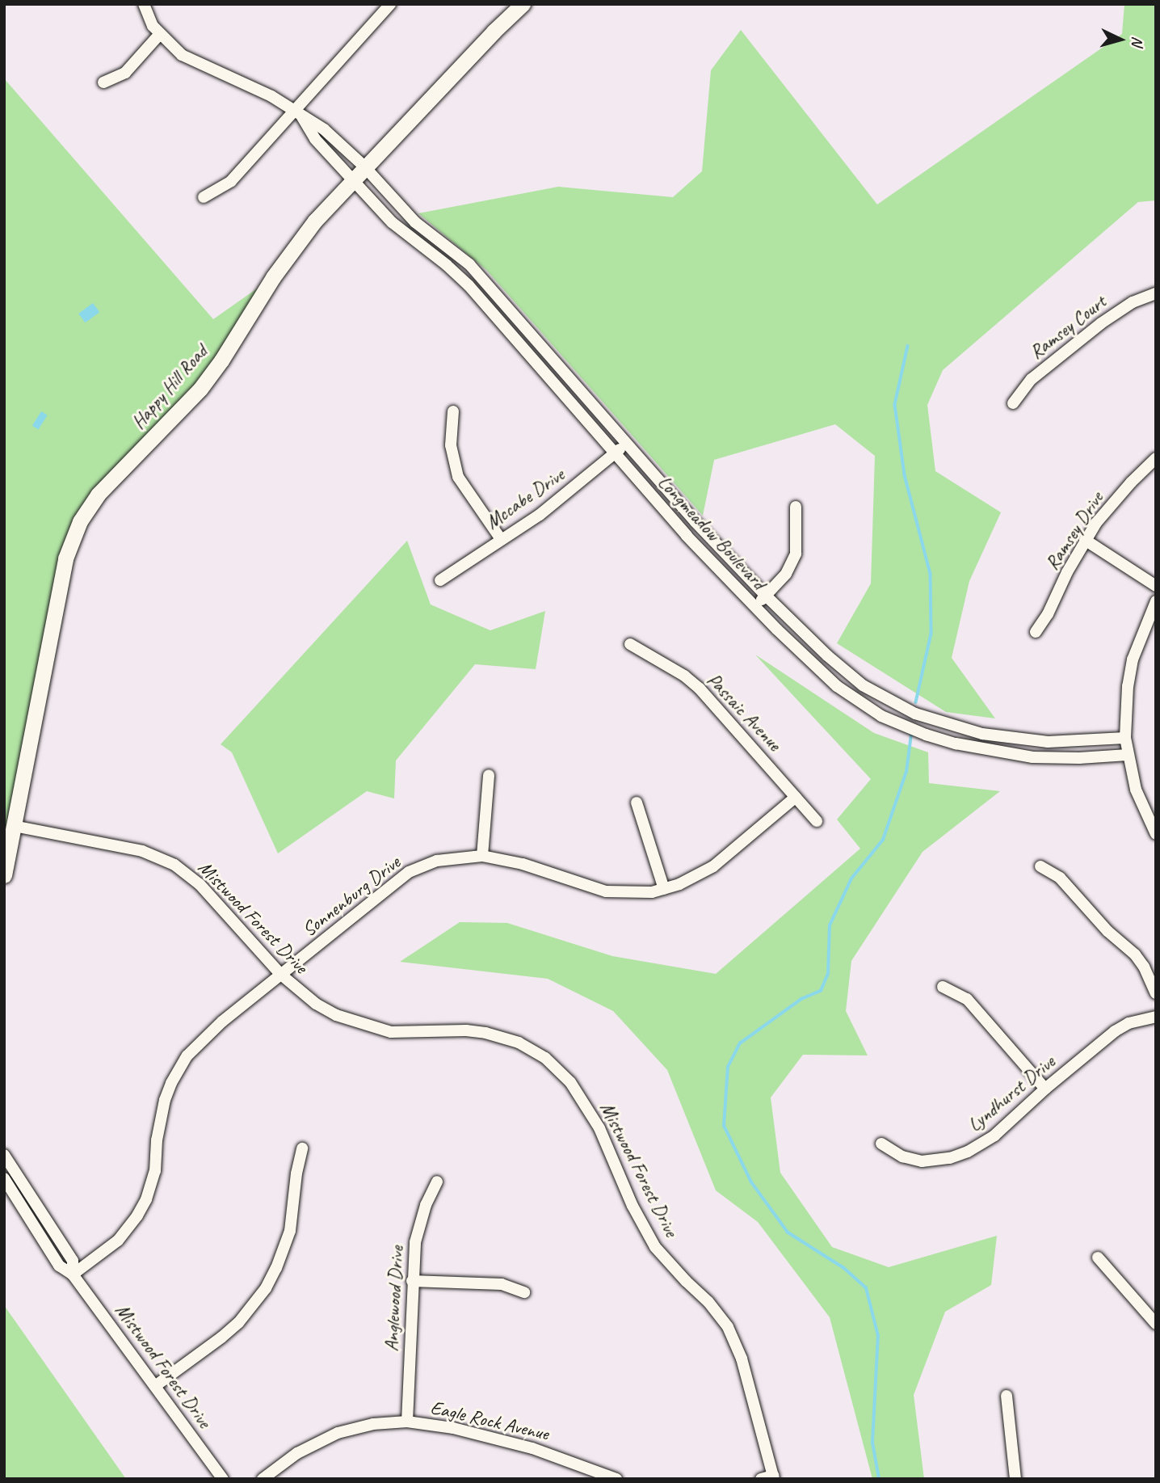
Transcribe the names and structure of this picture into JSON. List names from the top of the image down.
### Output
{
  "streets": {
    "street": [
      "Ramsey Court",
      "Happy Hill Road",
      "Mccabe Drive",
      "Ramsey Drive",
      "Longmeadow Boulevard",
      "Passaic Avenue",
      "Sonnenburg Drive",
      "Mistwood Forest Drive",
      "Lyndhurst Drive",
      "Anglewood Drive",
      "Eagle Rock Avenue"
    ]
  },
  "crossings": [
    ["Happy Hill Road", "Longmeadow Boulevard"],
    ["Happy Hill Road", "Mistwood Forest Drive"],
    ["Mccabe Drive", "Longmeadow Boulevard"],
    ["Passaic Avenue", "Sonnenburg Drive"],
    ["Sonnenburg Drive", "Mistwood Forest Drive"],
    ["Anglewood Drive", "Eagle Rock Avenue"]
  ],
  "north": "right"
}
